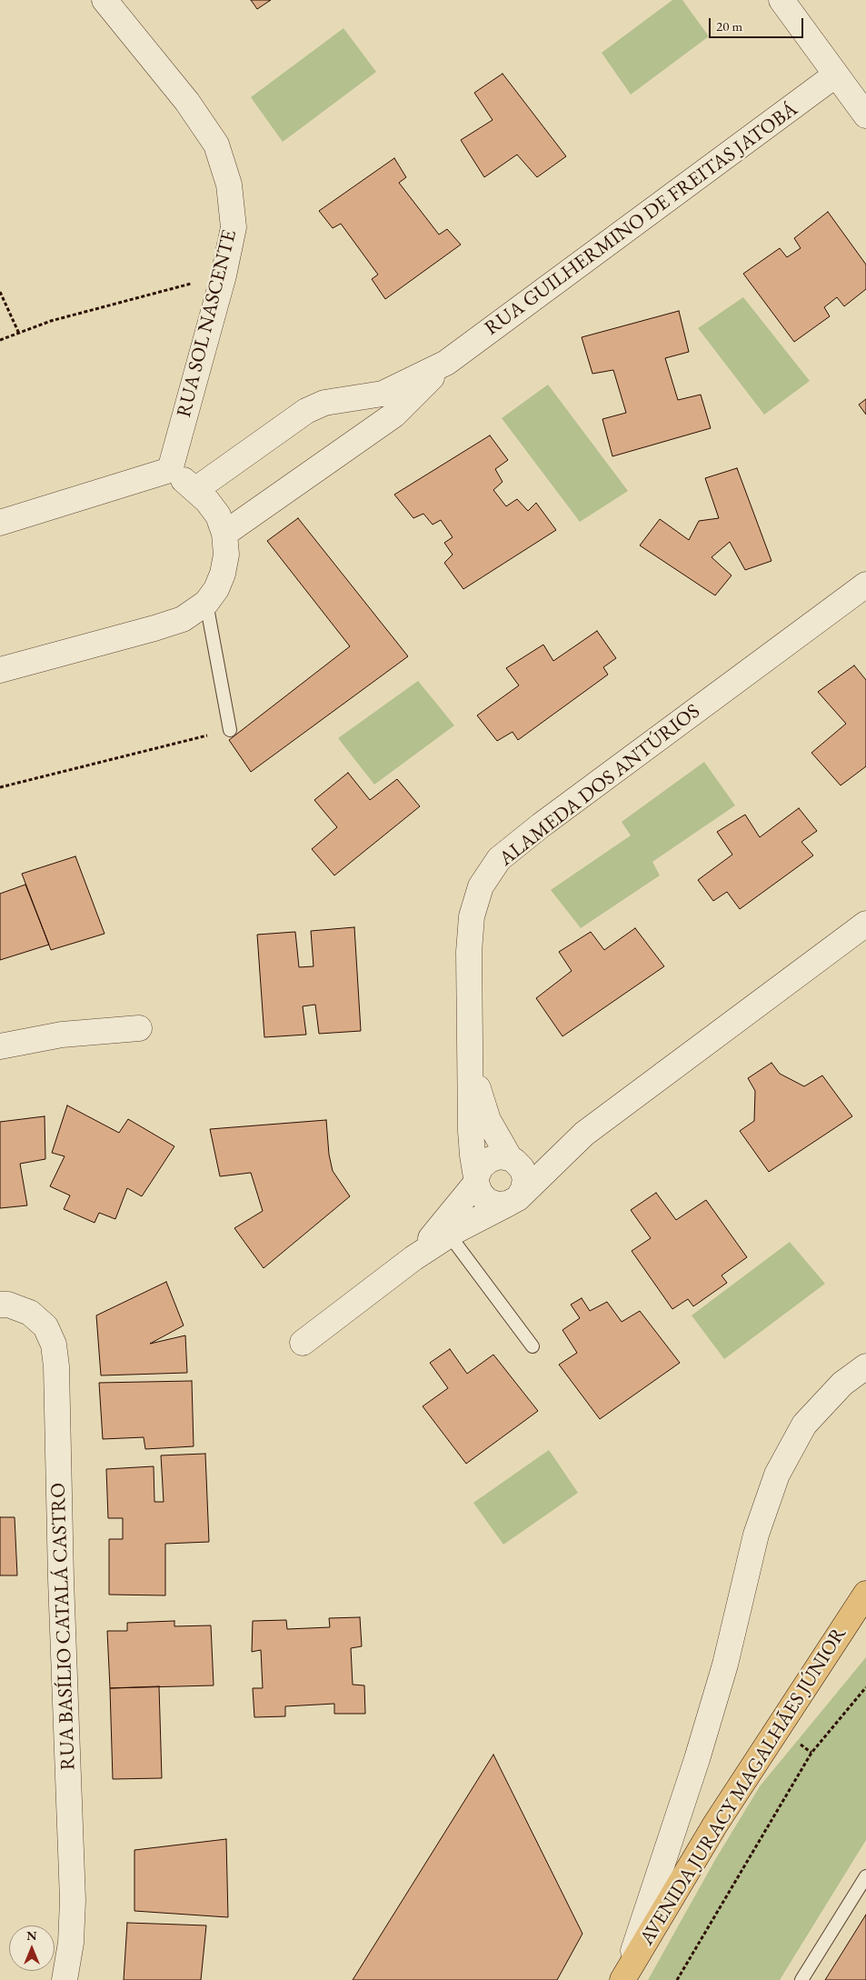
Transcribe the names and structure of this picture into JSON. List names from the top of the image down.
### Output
{
  "streets": {
    "main road": ["AVENIDA JURACY MAGALHÃES JÚNIOR"],
    "street": [
      "RUA GUILHERMINO DE FREITAS JATOBÁ",
      "RUA SOL NASCENTE",
      "ALAMEDA DOS ANTÚRIOS",
      "RUA BASÍLIO CATALÁ CASTRO"
    ]
  },
  "scale_bar": "20 m",
  "north": "top"
}
